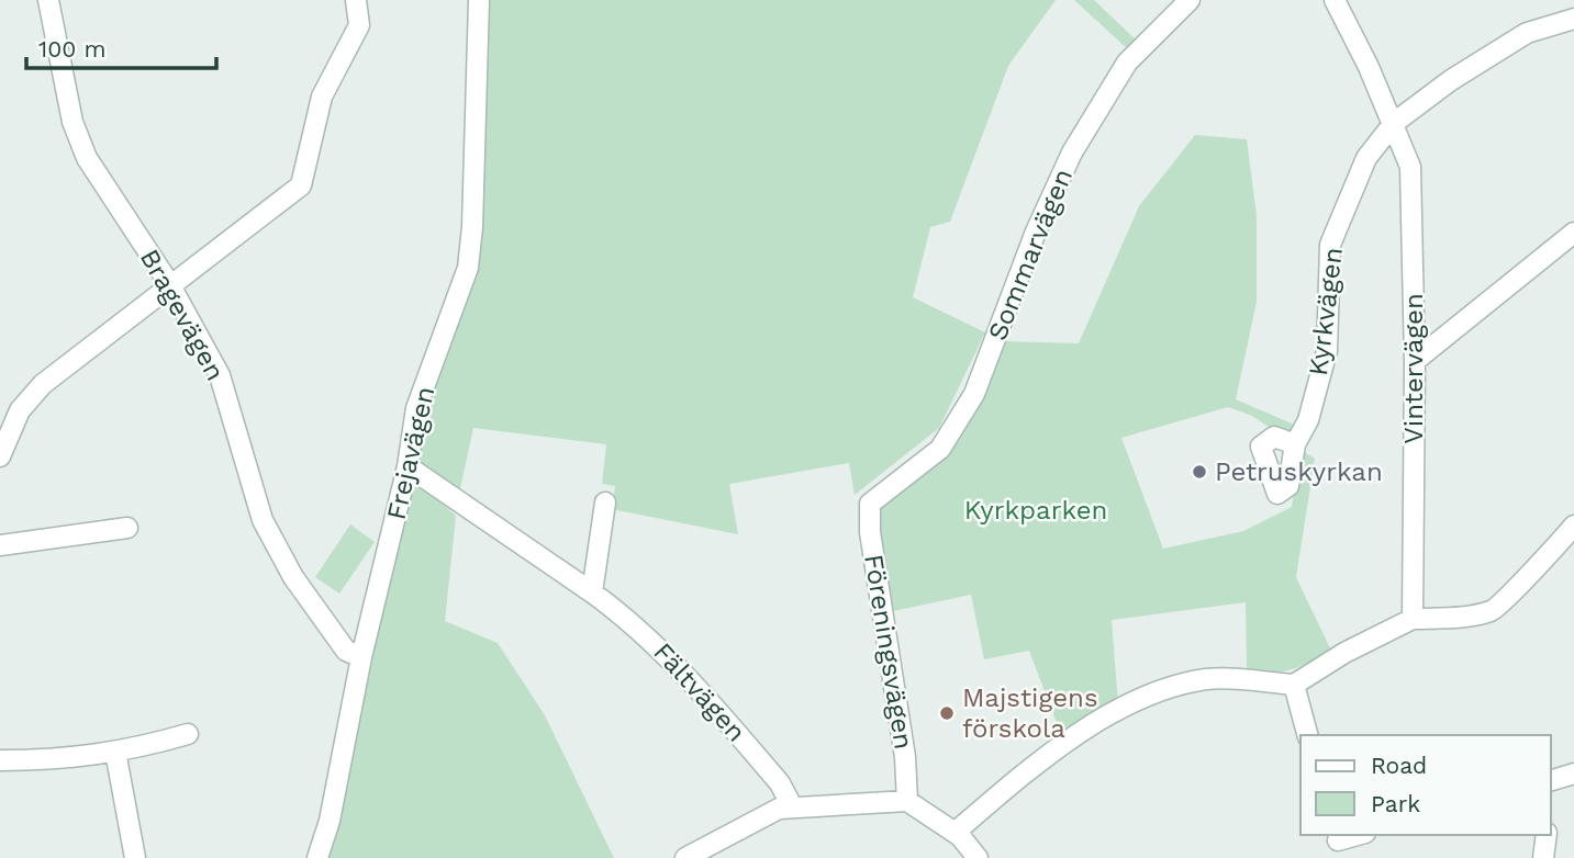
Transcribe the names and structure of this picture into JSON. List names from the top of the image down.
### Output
{
  "streets": {
    "street": [
      "Sommarvägen",
      "Kyrkvägen",
      "Bragevägen",
      "Vintervägen",
      "Frejavägen",
      "Föreningsvägen",
      "Fältvägen"
    ]
  },
  "crossings": [
    ["Sommarvägen", "Föreningsvägen"],
    ["Kyrkvägen", "Vintervägen"],
    ["Bragevägen", "Frejavägen"],
    ["Frejavägen", "Fältvägen"]
  ],
  "parks": ["Kyrkparken"],
  "places": ["Petruskyrkan", "Majstigens förskola"],
  "legend": ["Road", "Park"],
  "scale_bar": "100 m"
}
